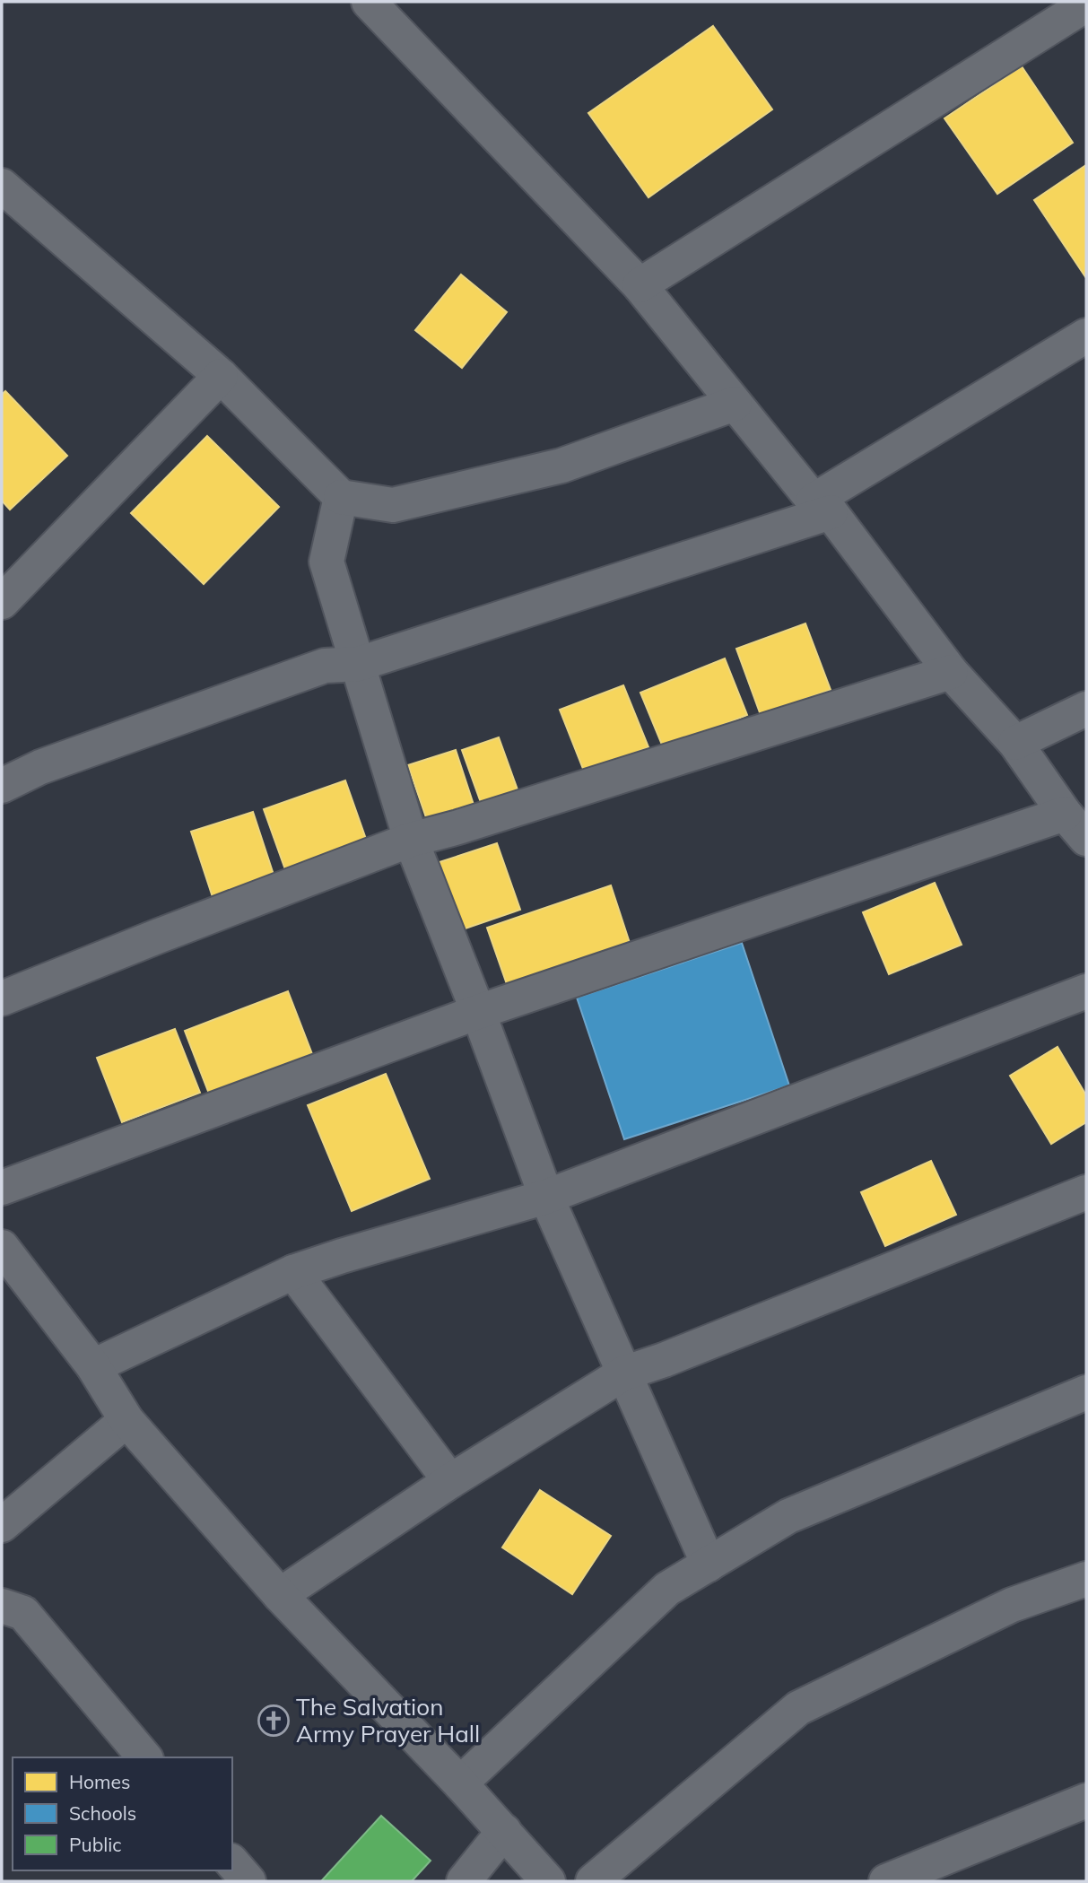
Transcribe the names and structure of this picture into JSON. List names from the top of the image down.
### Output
{
  "places": {
    "church": ["The Salvation Army Prayer Hall"]
  },
  "legend": ["Homes", "Schools", "Public"]
}
